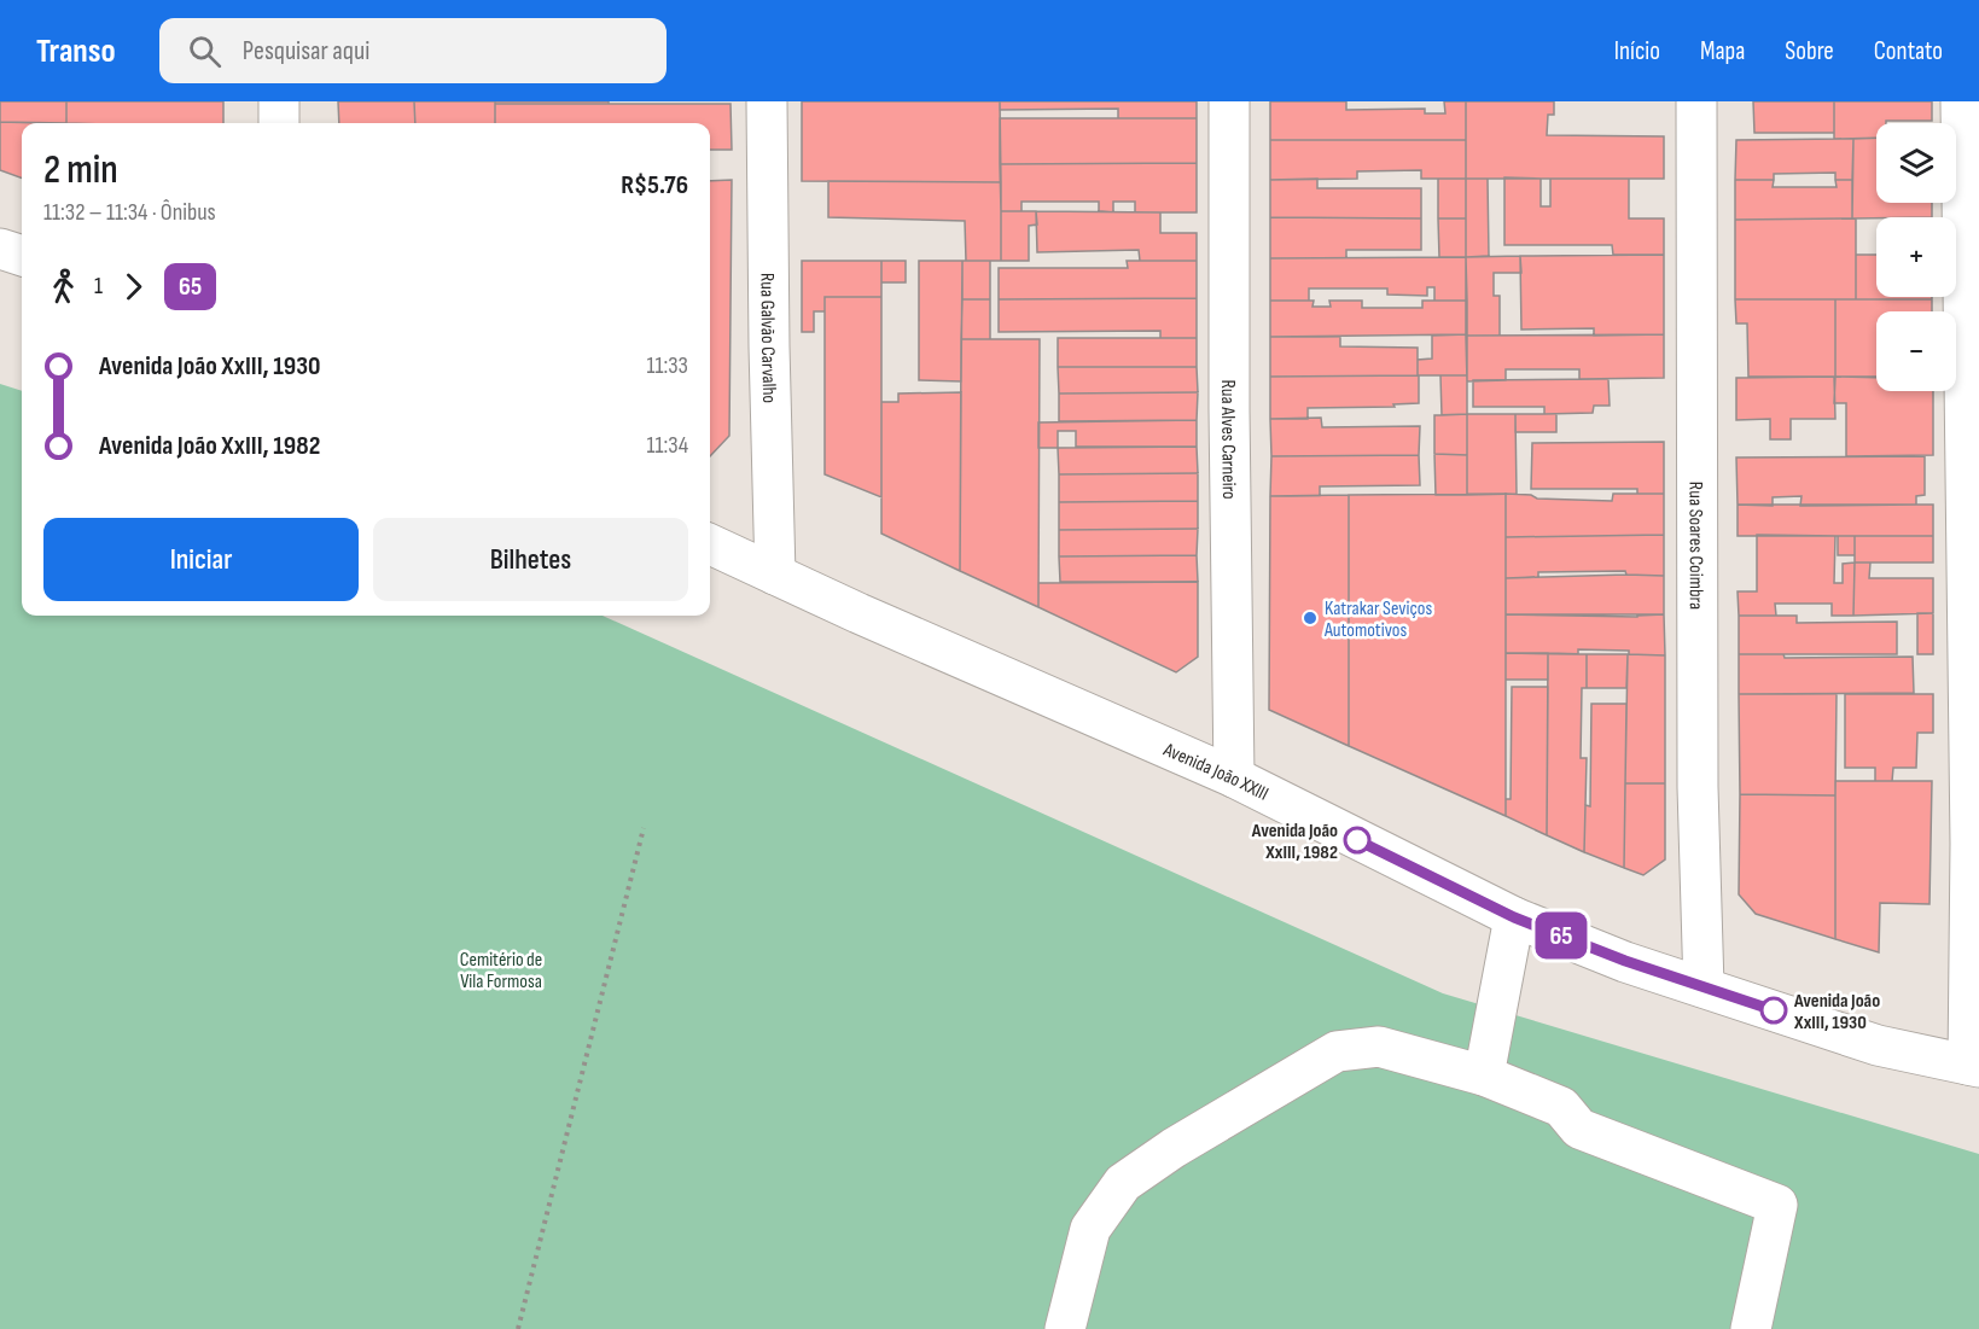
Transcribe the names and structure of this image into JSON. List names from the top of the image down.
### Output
{
  "streets": {
    "street": [
      "Rua Galvão Carvalho",
      "Rua Alves Carneiro",
      "Rua Soares Coimbra",
      "Avenida João XXIII"
    ]
  },
  "crossings": [
    ["Rua Galvão Carvalho", "Avenida João XXIII"],
    ["Rua Alves Carneiro", "Avenida João XXIII"],
    ["Rua Soares Coimbra", "Avenida João XXIII"]
  ],
  "parks": ["Cemitério de Vila Formosa"],
  "places": ["Katrakar Seviços Automotivos", "Avenida João XxIII, 1982", "Avenida João XxIII, 1930"],
  "lines": ["bus line 65"],
  "page": {
    "header": "Transo",
    "search": "Pesquisar aqui",
    "nav": [
      "Início",
      "Mapa",
      "Sobre",
      "Contato"
    ],
    "on_map": "65",
    "map_buttons": ["+", "−"],
    "heading": ["2 min", "11:32 – 11:34 · Ônibus", "R$5.76"],
    "legs": ["1", "65"],
    "list": [
      {
        "name": "Avenida João XxIII, 1930",
        "value": "11:33"
      },
      {
        "name": "Avenida João XxIII, 1982",
        "value": "11:34"
      }
    ],
    "buttons": ["Iniciar", "Bilhetes"]
  }
}
